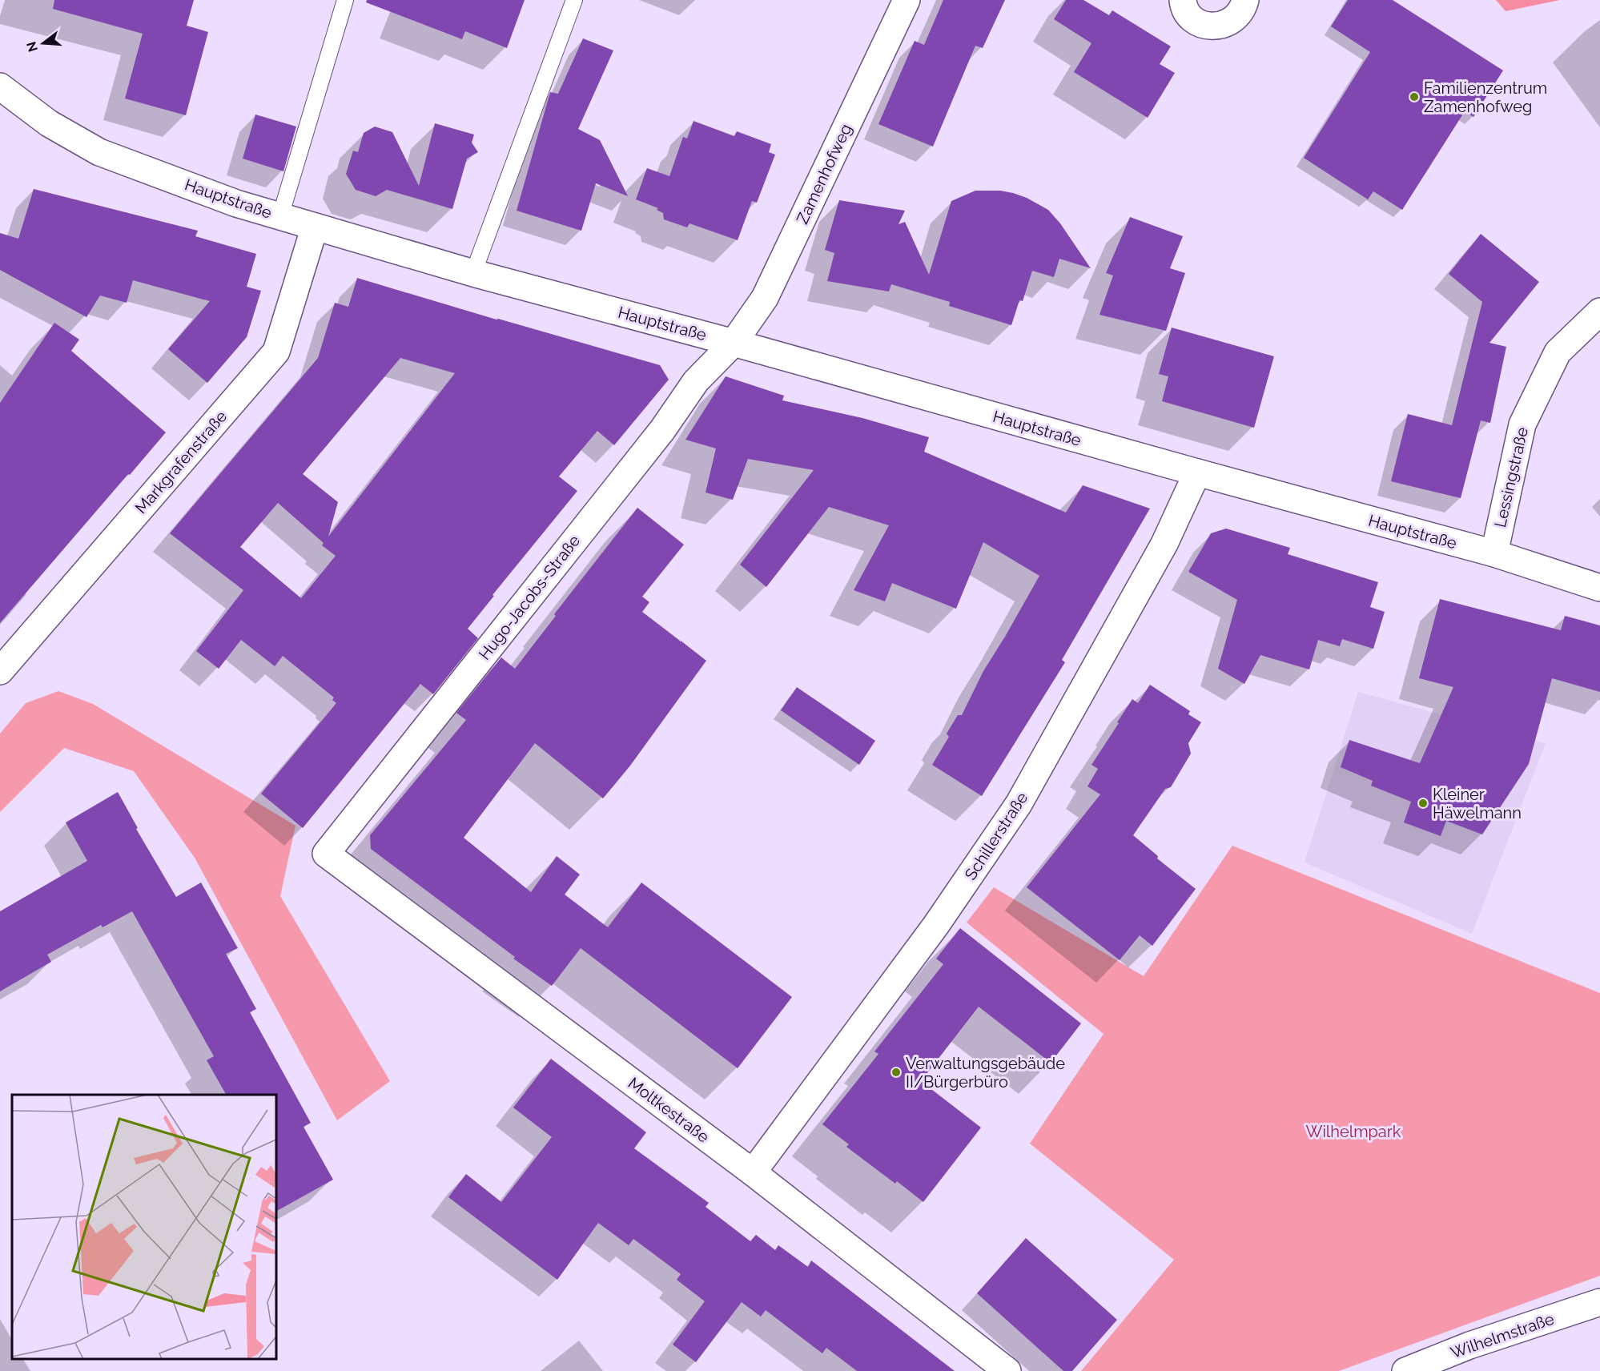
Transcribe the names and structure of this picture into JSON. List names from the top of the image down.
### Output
{
  "streets": {
    "street": [
      "Zamenhofweg",
      "Hauptstraße",
      "Markgrafenstraße",
      "Lessingstraße",
      "Hugo-Jacobs-Straße",
      "Schillerstraße",
      "Moltkestraße",
      "Wilhelmstraße"
    ]
  },
  "crossings": [
    ["Zamenhofweg", "Hauptstraße"],
    ["Zamenhofweg", "Hugo-Jacobs-Straße"],
    ["Hauptstraße", "Markgrafenstraße"],
    ["Hauptstraße", "Lessingstraße"],
    ["Hauptstraße", "Hugo-Jacobs-Straße"],
    ["Hauptstraße", "Schillerstraße"],
    ["Hugo-Jacobs-Straße", "Moltkestraße"],
    ["Schillerstraße", "Moltkestraße"]
  ],
  "parks": ["Wilhelmpark"],
  "places": ["Familienzentrum Zamenhofweg", "Kleiner Häwelmann", "Verwaltungsgebäude II/Bürgerbüro"],
  "north": "left"
}
